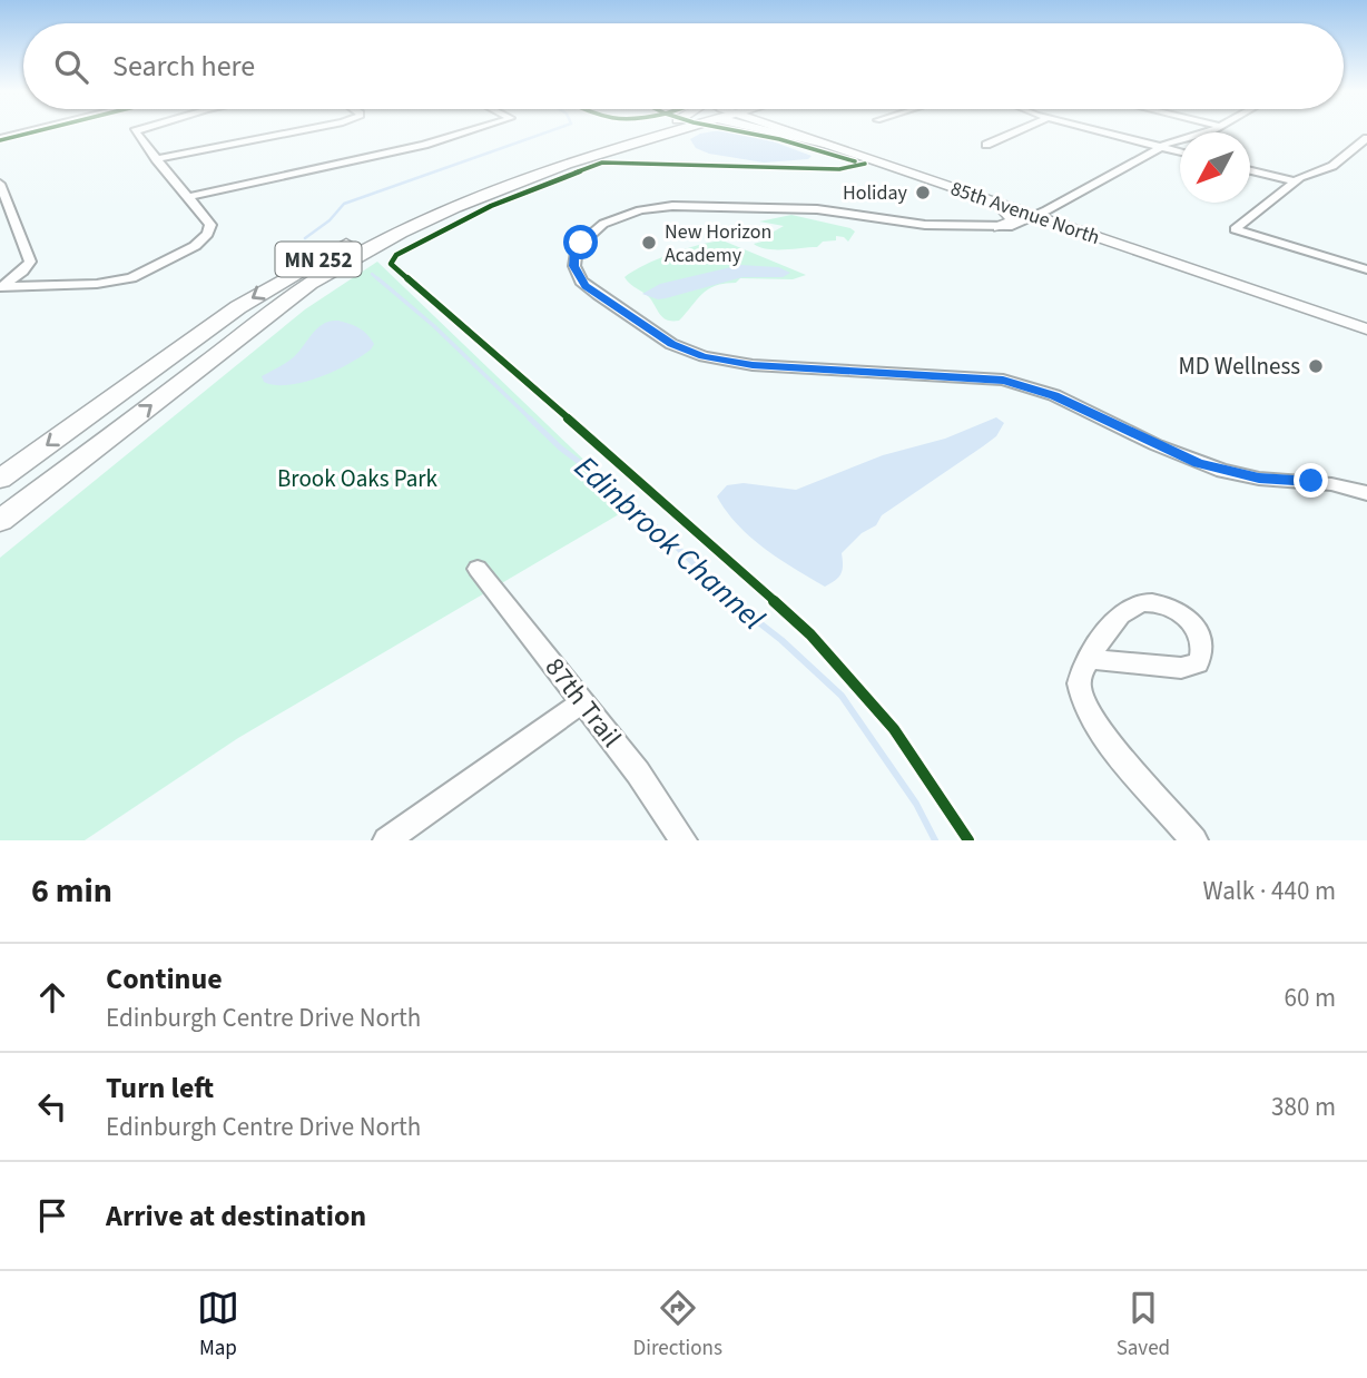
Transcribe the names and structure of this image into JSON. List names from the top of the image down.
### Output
{
  "streets": {
    "highway": ["MN 252"],
    "main road": ["85th Avenue North"],
    "street": ["87th Trail"]
  },
  "water": ["Edinbrook Channel"],
  "parks": ["Brook Oaks Park"],
  "places": ["Holiday", "New Horizon Academy", "MD Wellness"],
  "north": "bottom left",
  "page": {
    "search": "Search here",
    "heading": ["6 min", "Walk · 440 m"],
    "list": [
      ["Continue", "Edinburgh Centre Drive North", "60 m"],
      ["Turn left", "Edinburgh Centre Drive North", "380 m"],
      "Arrive at destination"
    ],
    "nav": ["Map", "Directions", "Saved"]
  }
}
